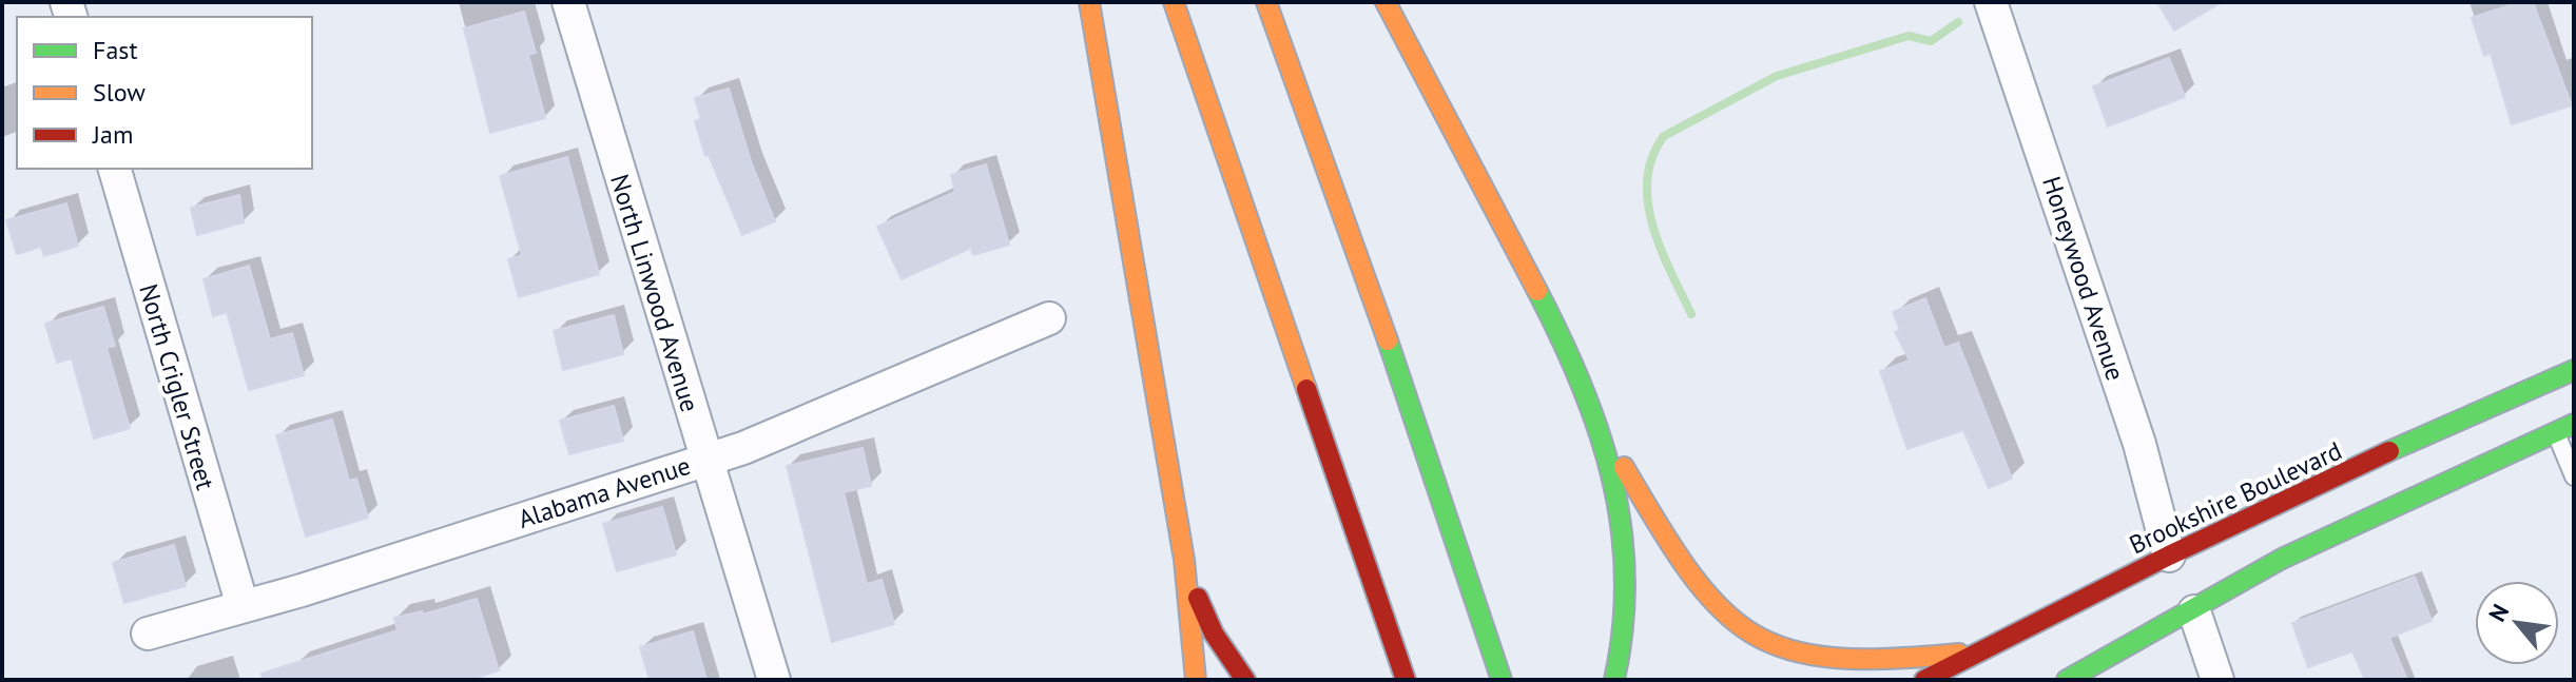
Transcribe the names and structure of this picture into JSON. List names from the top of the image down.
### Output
{
  "streets": {
    "highway": ["Brookshire Boulevard"],
    "street": [
      "Honeywood Avenue",
      "North Linwood Avenue",
      "North Crigler Street",
      "Alabama Avenue"
    ]
  },
  "crossings": [
    ["Honeywood Avenue", "Brookshire Boulevard"],
    ["North Linwood Avenue", "Alabama Avenue"],
    ["North Crigler Street", "Alabama Avenue"]
  ],
  "legend": ["Fast", "Slow", "Jam"],
  "north": "top left"
}
